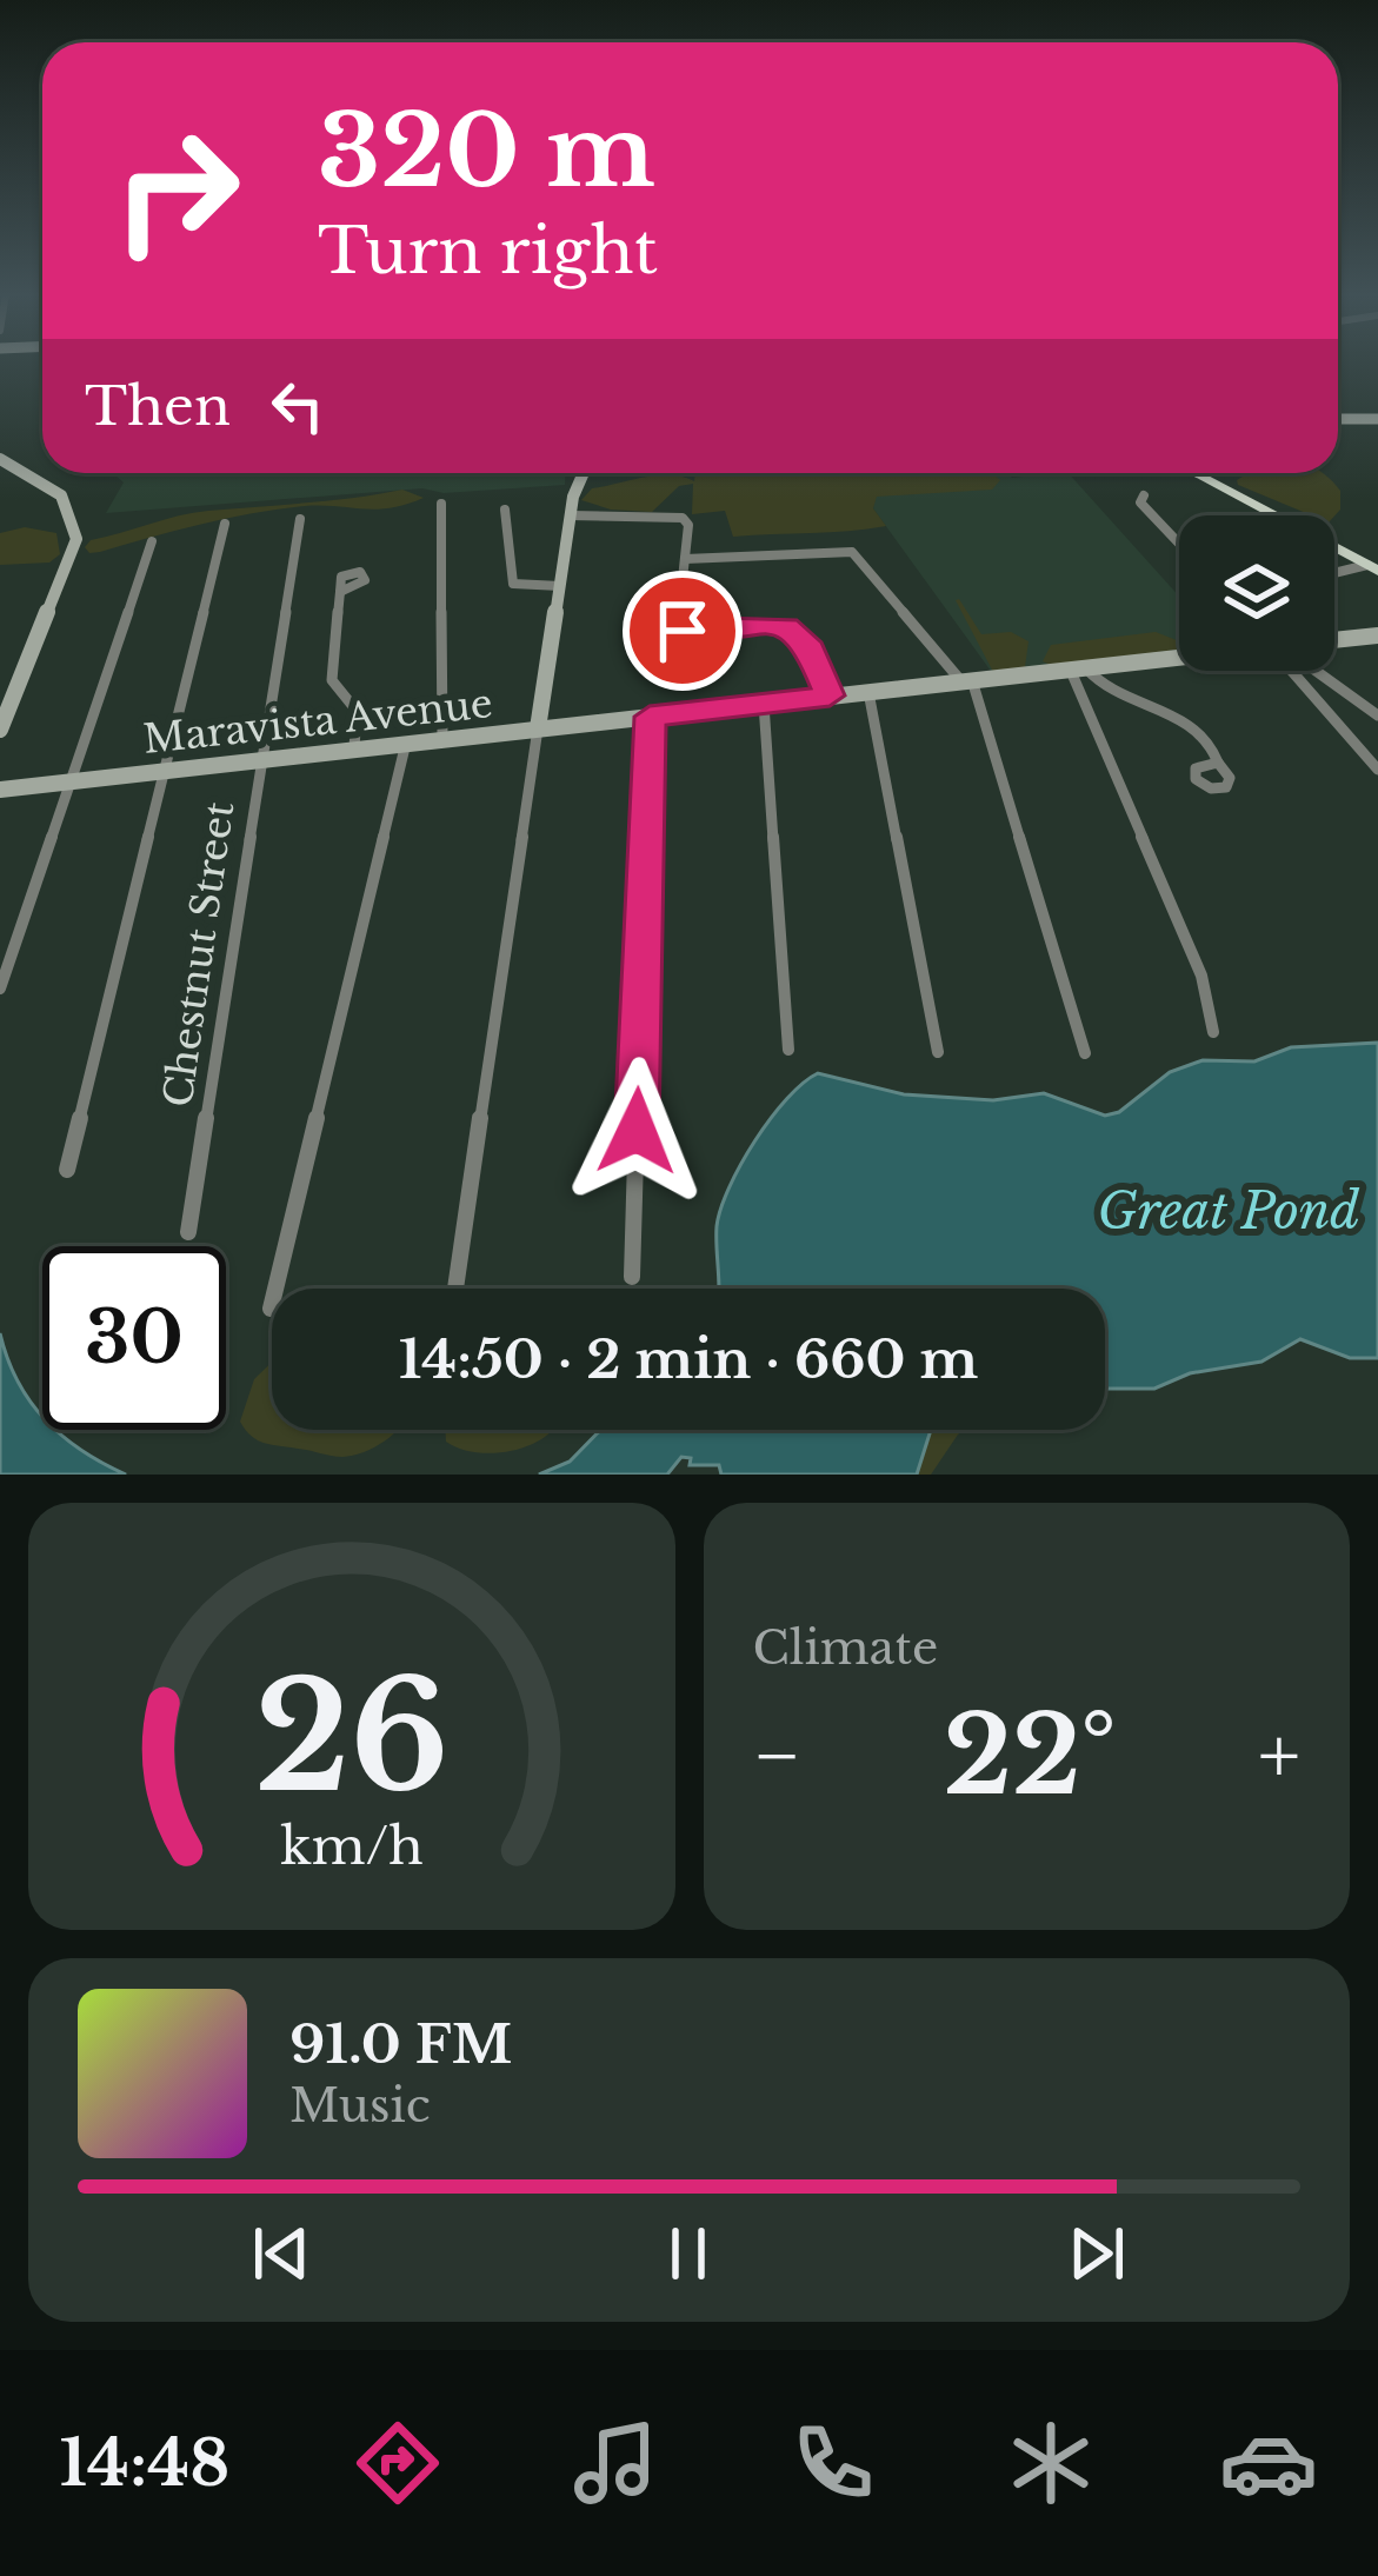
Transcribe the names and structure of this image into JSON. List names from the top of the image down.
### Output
{
  "streets": {
    "main road": ["Maravista Avenue"],
    "street": ["Chestnut Street"]
  },
  "crossings": [
    ["Maravista Avenue", "Chestnut Street"]
  ],
  "water": ["Great Pond"],
  "page": {
    "turn": ["320 m", "Turn right"],
    "then": "Then",
    "limit": "30",
    "trip": "14:50 · 2 min · 660 m",
    "tile": "Climate",
    "heat": ["−", "22°", "+"],
    "song": ["91.0 FM", "Music"],
    "tabs": "14:48",
    "gauge": ["26", "km/h"]
  }
}
